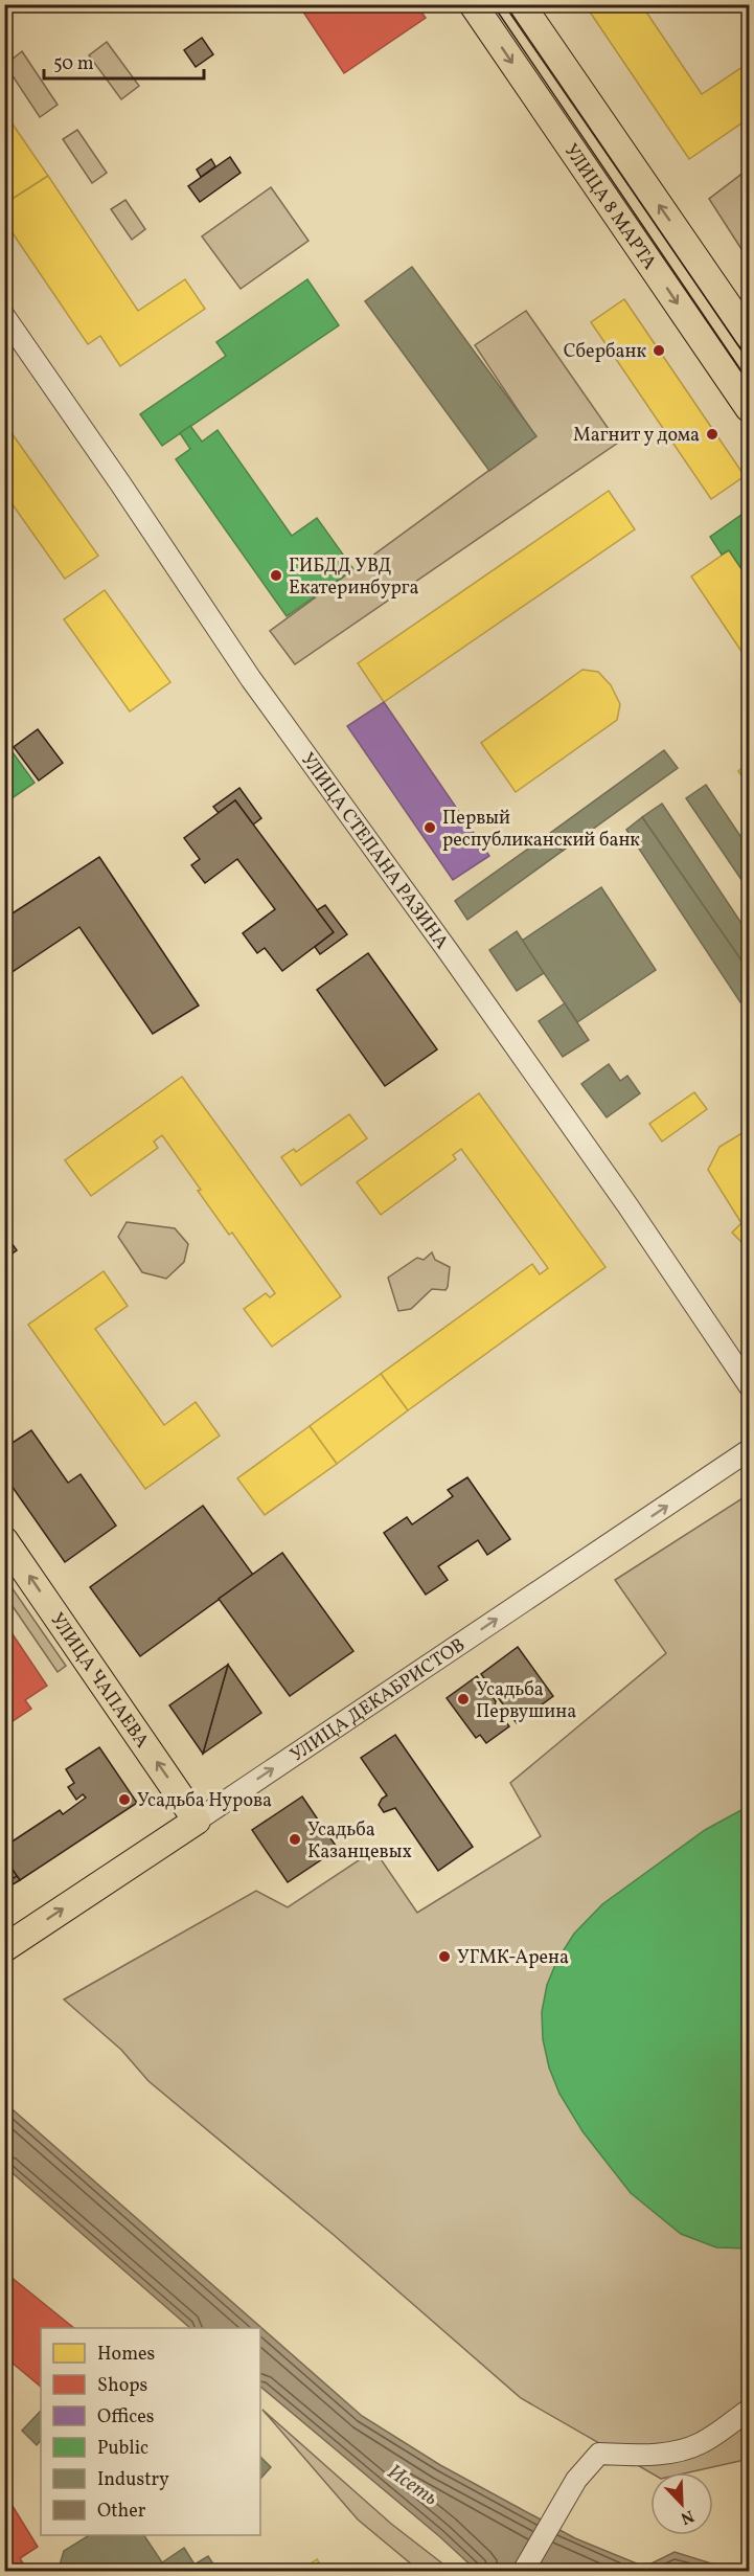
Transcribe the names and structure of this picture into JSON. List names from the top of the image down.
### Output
{
  "streets": {
    "main road": ["УЛИЦА 8 МАРТА", "УЛИЦА ЧАПАЕВА", "УЛИЦА ДЕКАБРИСТОВ"],
    "street": ["УЛИЦА СТЕПАНА РАЗИНА"]
  },
  "crossings": [
    ["УЛИЦА ЧАПАЕВА", "УЛИЦА ДЕКАБРИСТОВ"]
  ],
  "one_way": ["УЛИЦА ЧАПАЕВА", "УЛИЦА ДЕКАБРИСТОВ"],
  "water": ["Исеть"],
  "places": [
    "Сбербанк",
    "Магнит у дома",
    "ГИБДД УВД Екатеринбурга",
    "Первый республиканский банк",
    "Усадьба Первушина",
    "Усадьба Нурова",
    "Усадьба Казанцевых",
    "УГМК-Арена"
  ],
  "legend": [
    "Homes",
    "Shops",
    "Offices",
    "Public",
    "Industry",
    "Other"
  ],
  "scale_bar": "50 m",
  "north": "bottom right"
}
